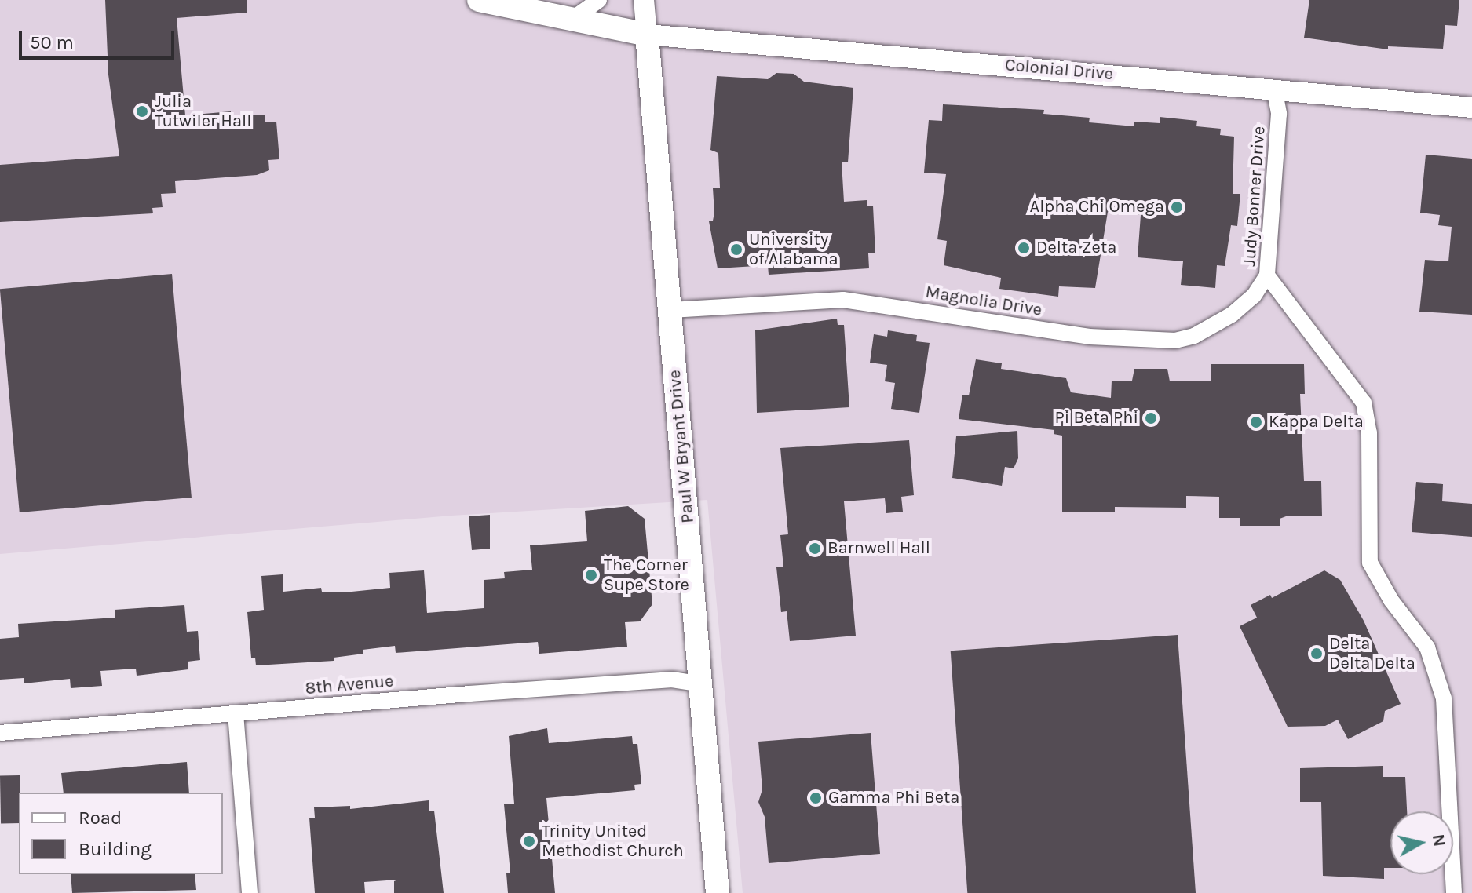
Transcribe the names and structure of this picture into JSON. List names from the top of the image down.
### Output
{
  "streets": {
    "main road": ["Paul W Bryant Drive"],
    "street": [
      "Colonial Drive",
      "Judy Bonner Drive",
      "Magnolia Drive",
      "8th Avenue"
    ]
  },
  "crossings": [
    ["Colonial Drive", "Judy Bonner Drive"],
    ["Colonial Drive", "Paul W Bryant Drive"],
    ["Judy Bonner Drive", "Magnolia Drive"],
    ["Magnolia Drive", "Paul W Bryant Drive"],
    ["Paul W Bryant Drive", "8th Avenue"]
  ],
  "places": [
    "Julia Tutwiler Hall",
    "Alpha Chi Omega",
    "Delta Zeta",
    "University of Alabama",
    "Pi Beta Phi",
    "Kappa Delta",
    "Barnwell Hall",
    "The Corner Supe Store",
    "Delta Delta Delta",
    "Gamma Phi Beta",
    "Trinity United Methodist Church"
  ],
  "legend": ["Road", "Building"],
  "scale_bar": "50 m",
  "north": "right"
}
